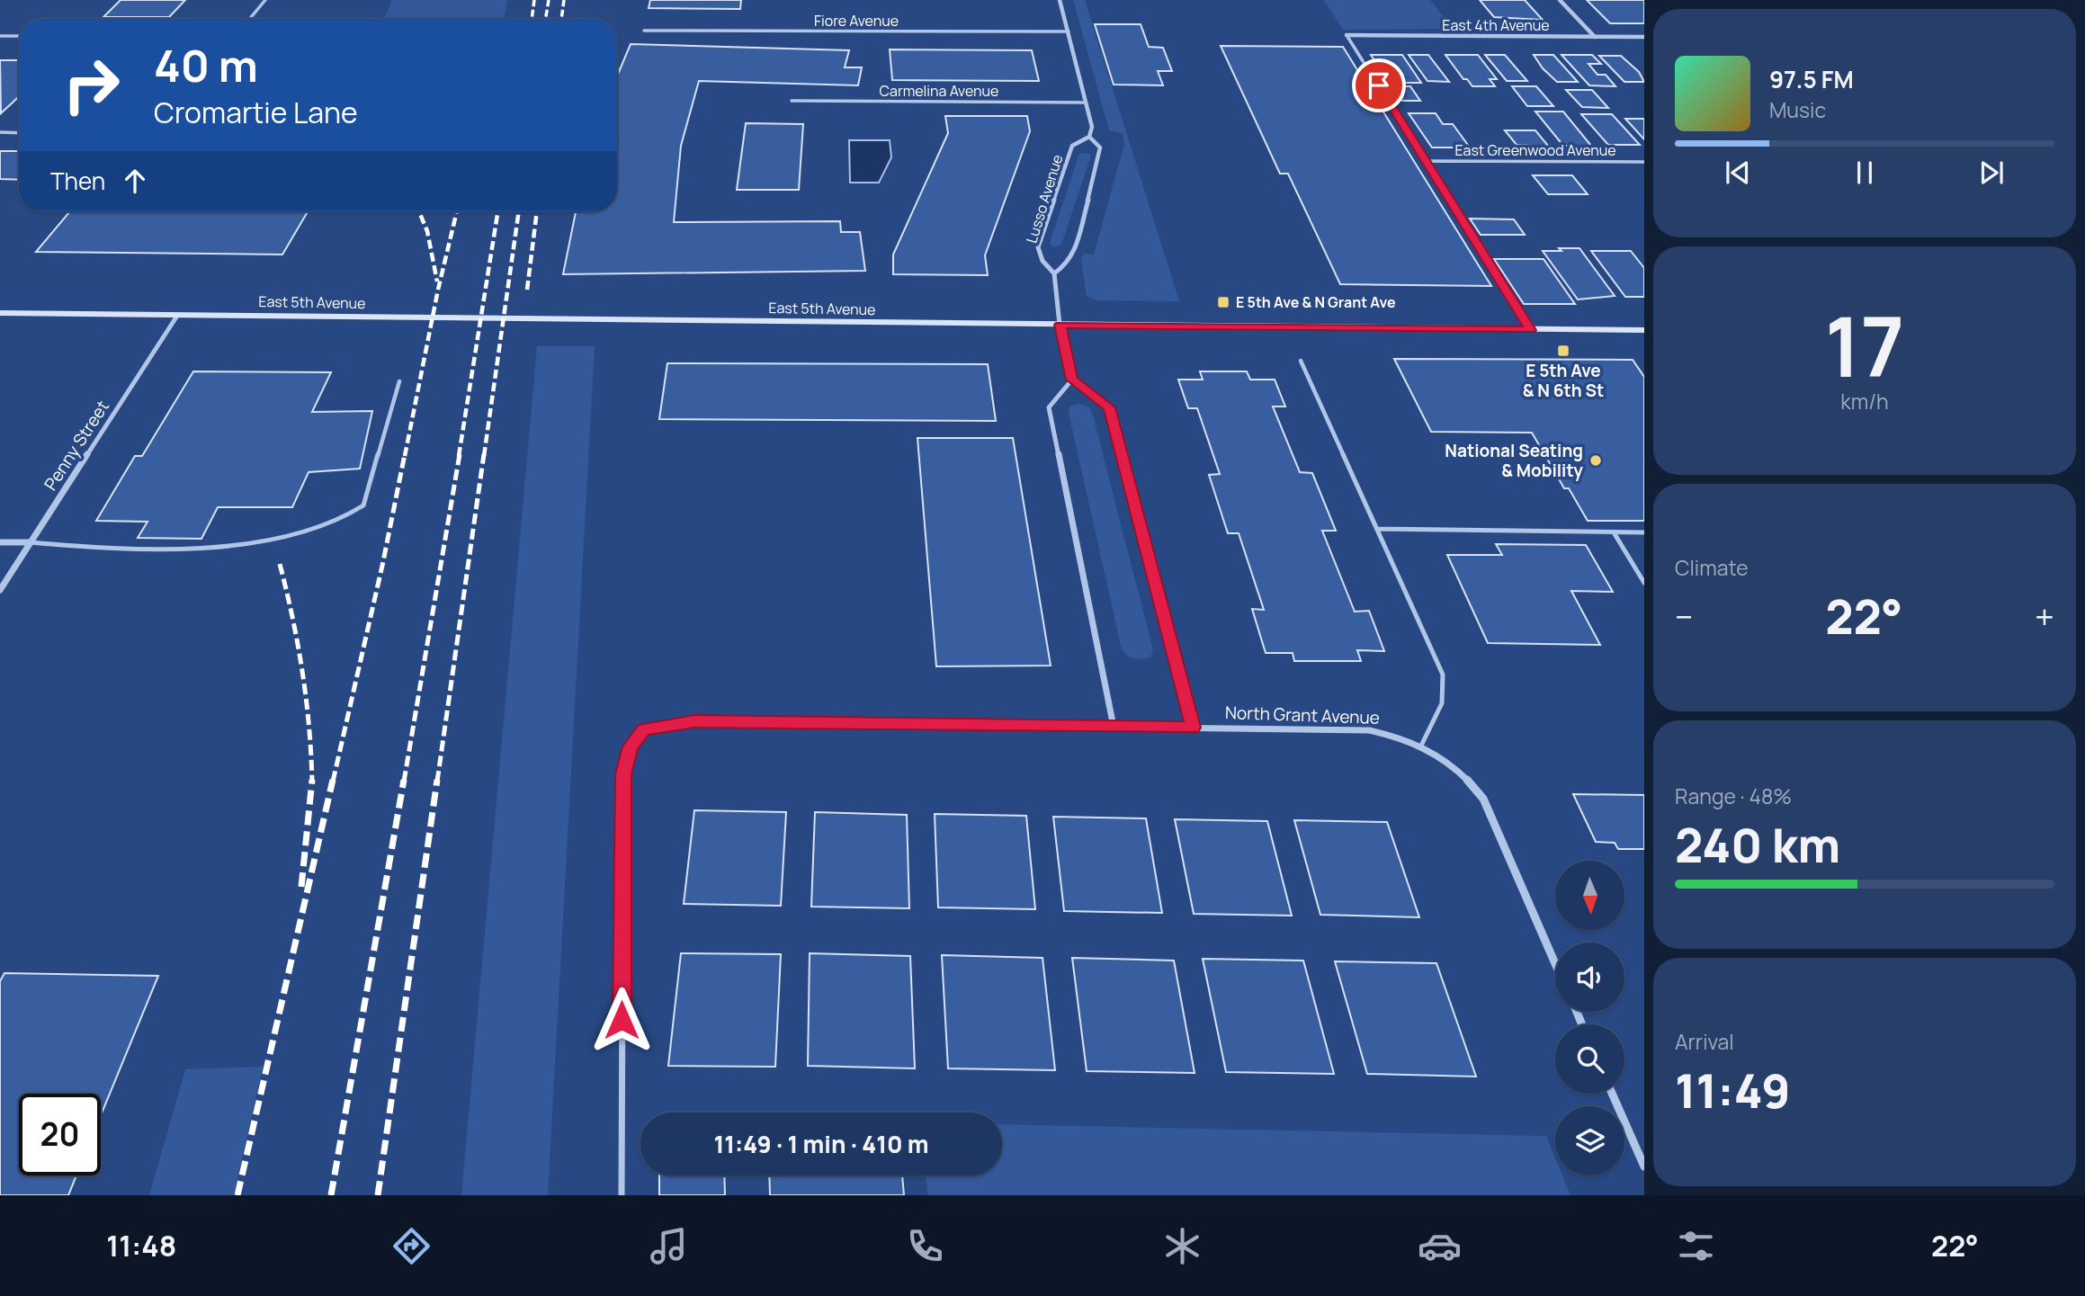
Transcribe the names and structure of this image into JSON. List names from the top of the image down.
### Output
{
  "streets": {
    "main road": ["East 5th Avenue"],
    "street": [
      "East 4th Avenue",
      "Lusso Avenue",
      "Penny Street",
      "North Grant Avenue"
    ],
    "lane": ["Fiore Avenue", "Carmelina Avenue", "East Greenwood Avenue"]
  },
  "crossings": [
    ["Lusso Avenue", "East 5th Avenue"],
    ["East 5th Avenue", "Penny Street"]
  ],
  "places": {
    "transit": ["E 5th Ave & N Grant Ave", "E 5th Ave & N 6th St"],
    "other": ["National Seating & Mobility"]
  },
  "north": "bottom",
  "page": {
    "turn": ["40 m", "Cromartie Lane"],
    "song": ["97.5 FM", "Music"],
    "then": "Then",
    "tile": [
      ["17", "km/h"],
      "Climate",
      ["Range · 48%", "240 km"],
      ["Arrival", "11:49"]
    ],
    "heat": ["−", "22°", "+"],
    "limit": "20",
    "trip": "11:49 · 1 min · 410 m",
    "tabs": ["11:48", "22°"]
  }
}
